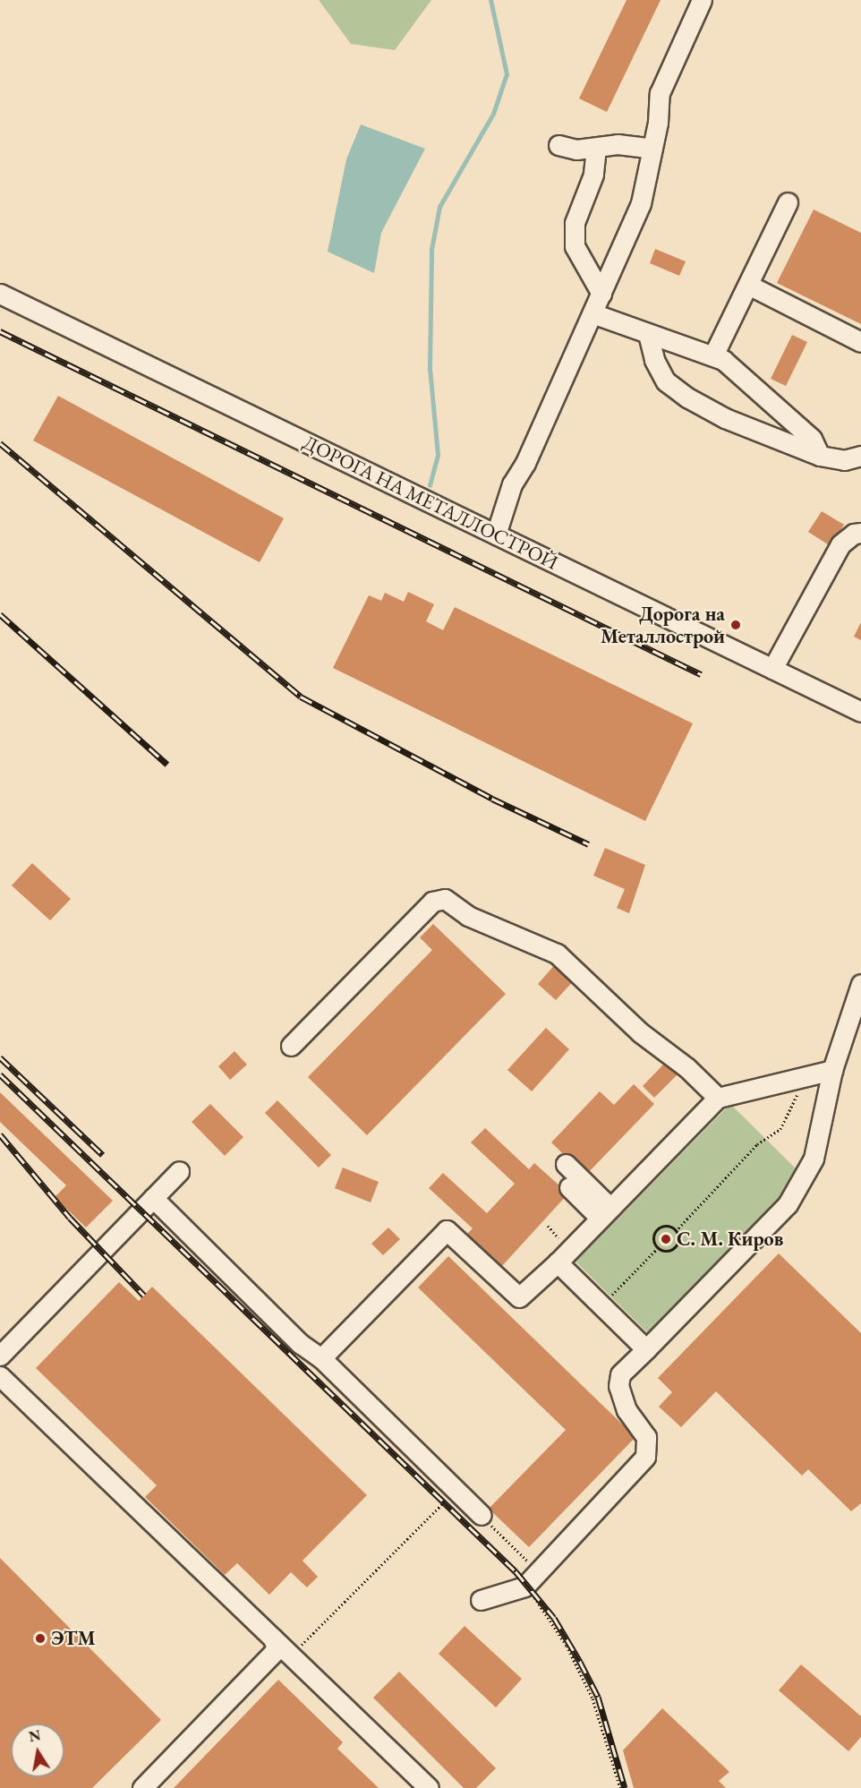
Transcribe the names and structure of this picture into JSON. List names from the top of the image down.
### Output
{
  "streets": {
    "street": ["ДОРОГА НА МЕТАЛЛОСТРОЙ"]
  },
  "places": ["Дорога на Металлострой", "С. М. Киров", "ЭТМ"],
  "north": "top"
}
